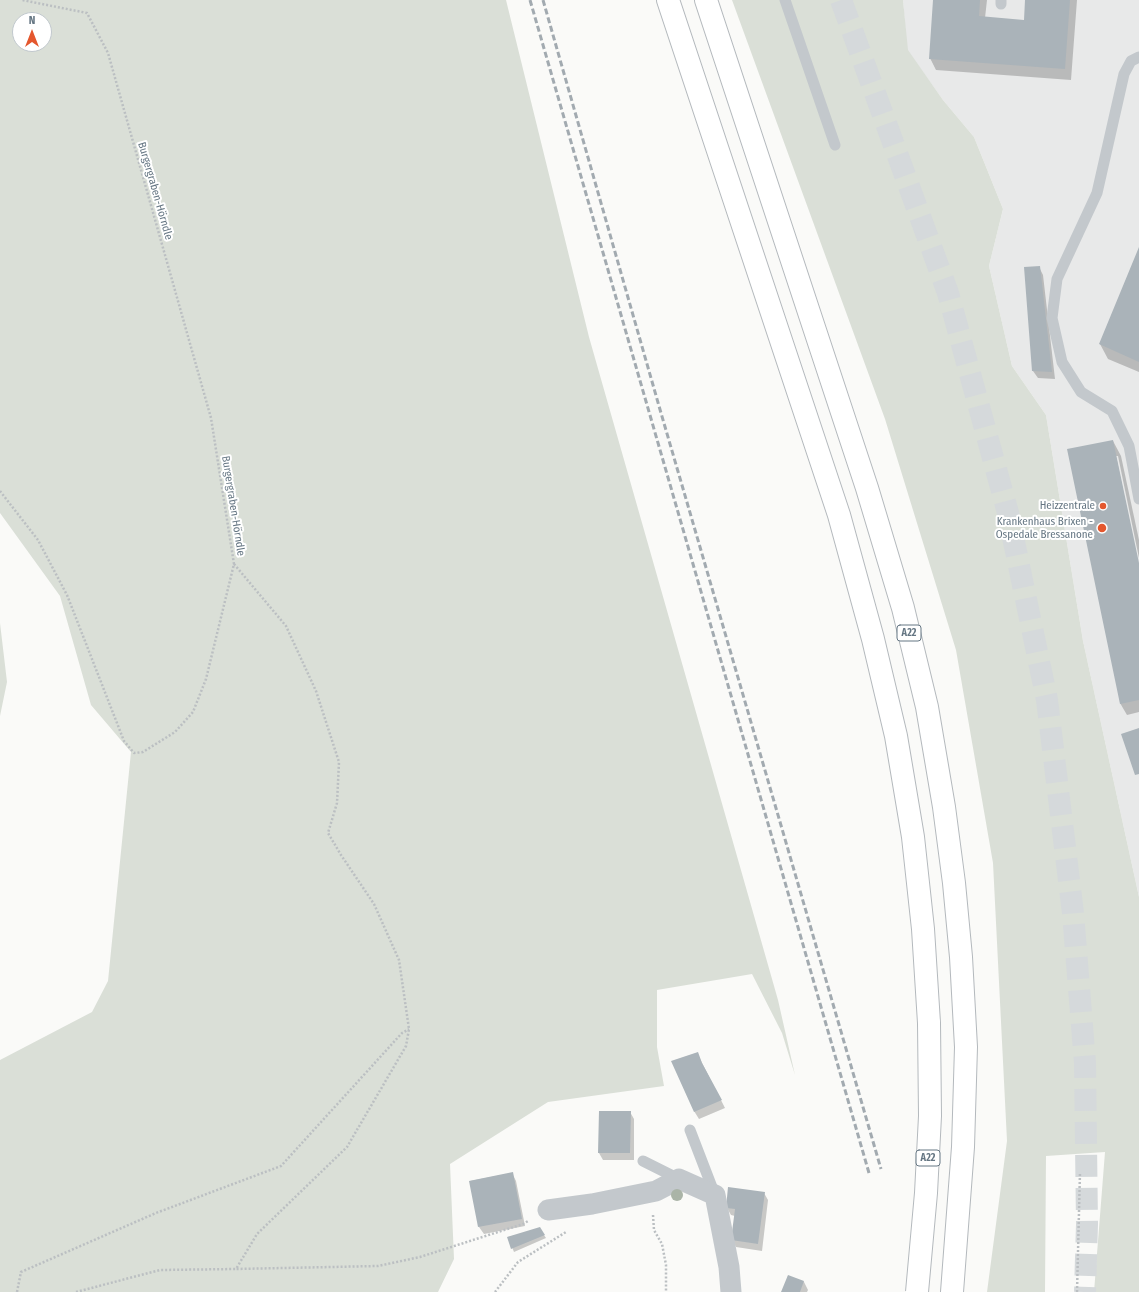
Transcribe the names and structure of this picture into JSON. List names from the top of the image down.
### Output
{
  "streets": {
    "highway": ["A22"],
    "path": ["Burgergraben-Hörndle"]
  },
  "places": ["Heizzentrale", "Krankenhaus Brixen - Ospedale Bressanone"],
  "north": "top"
}
